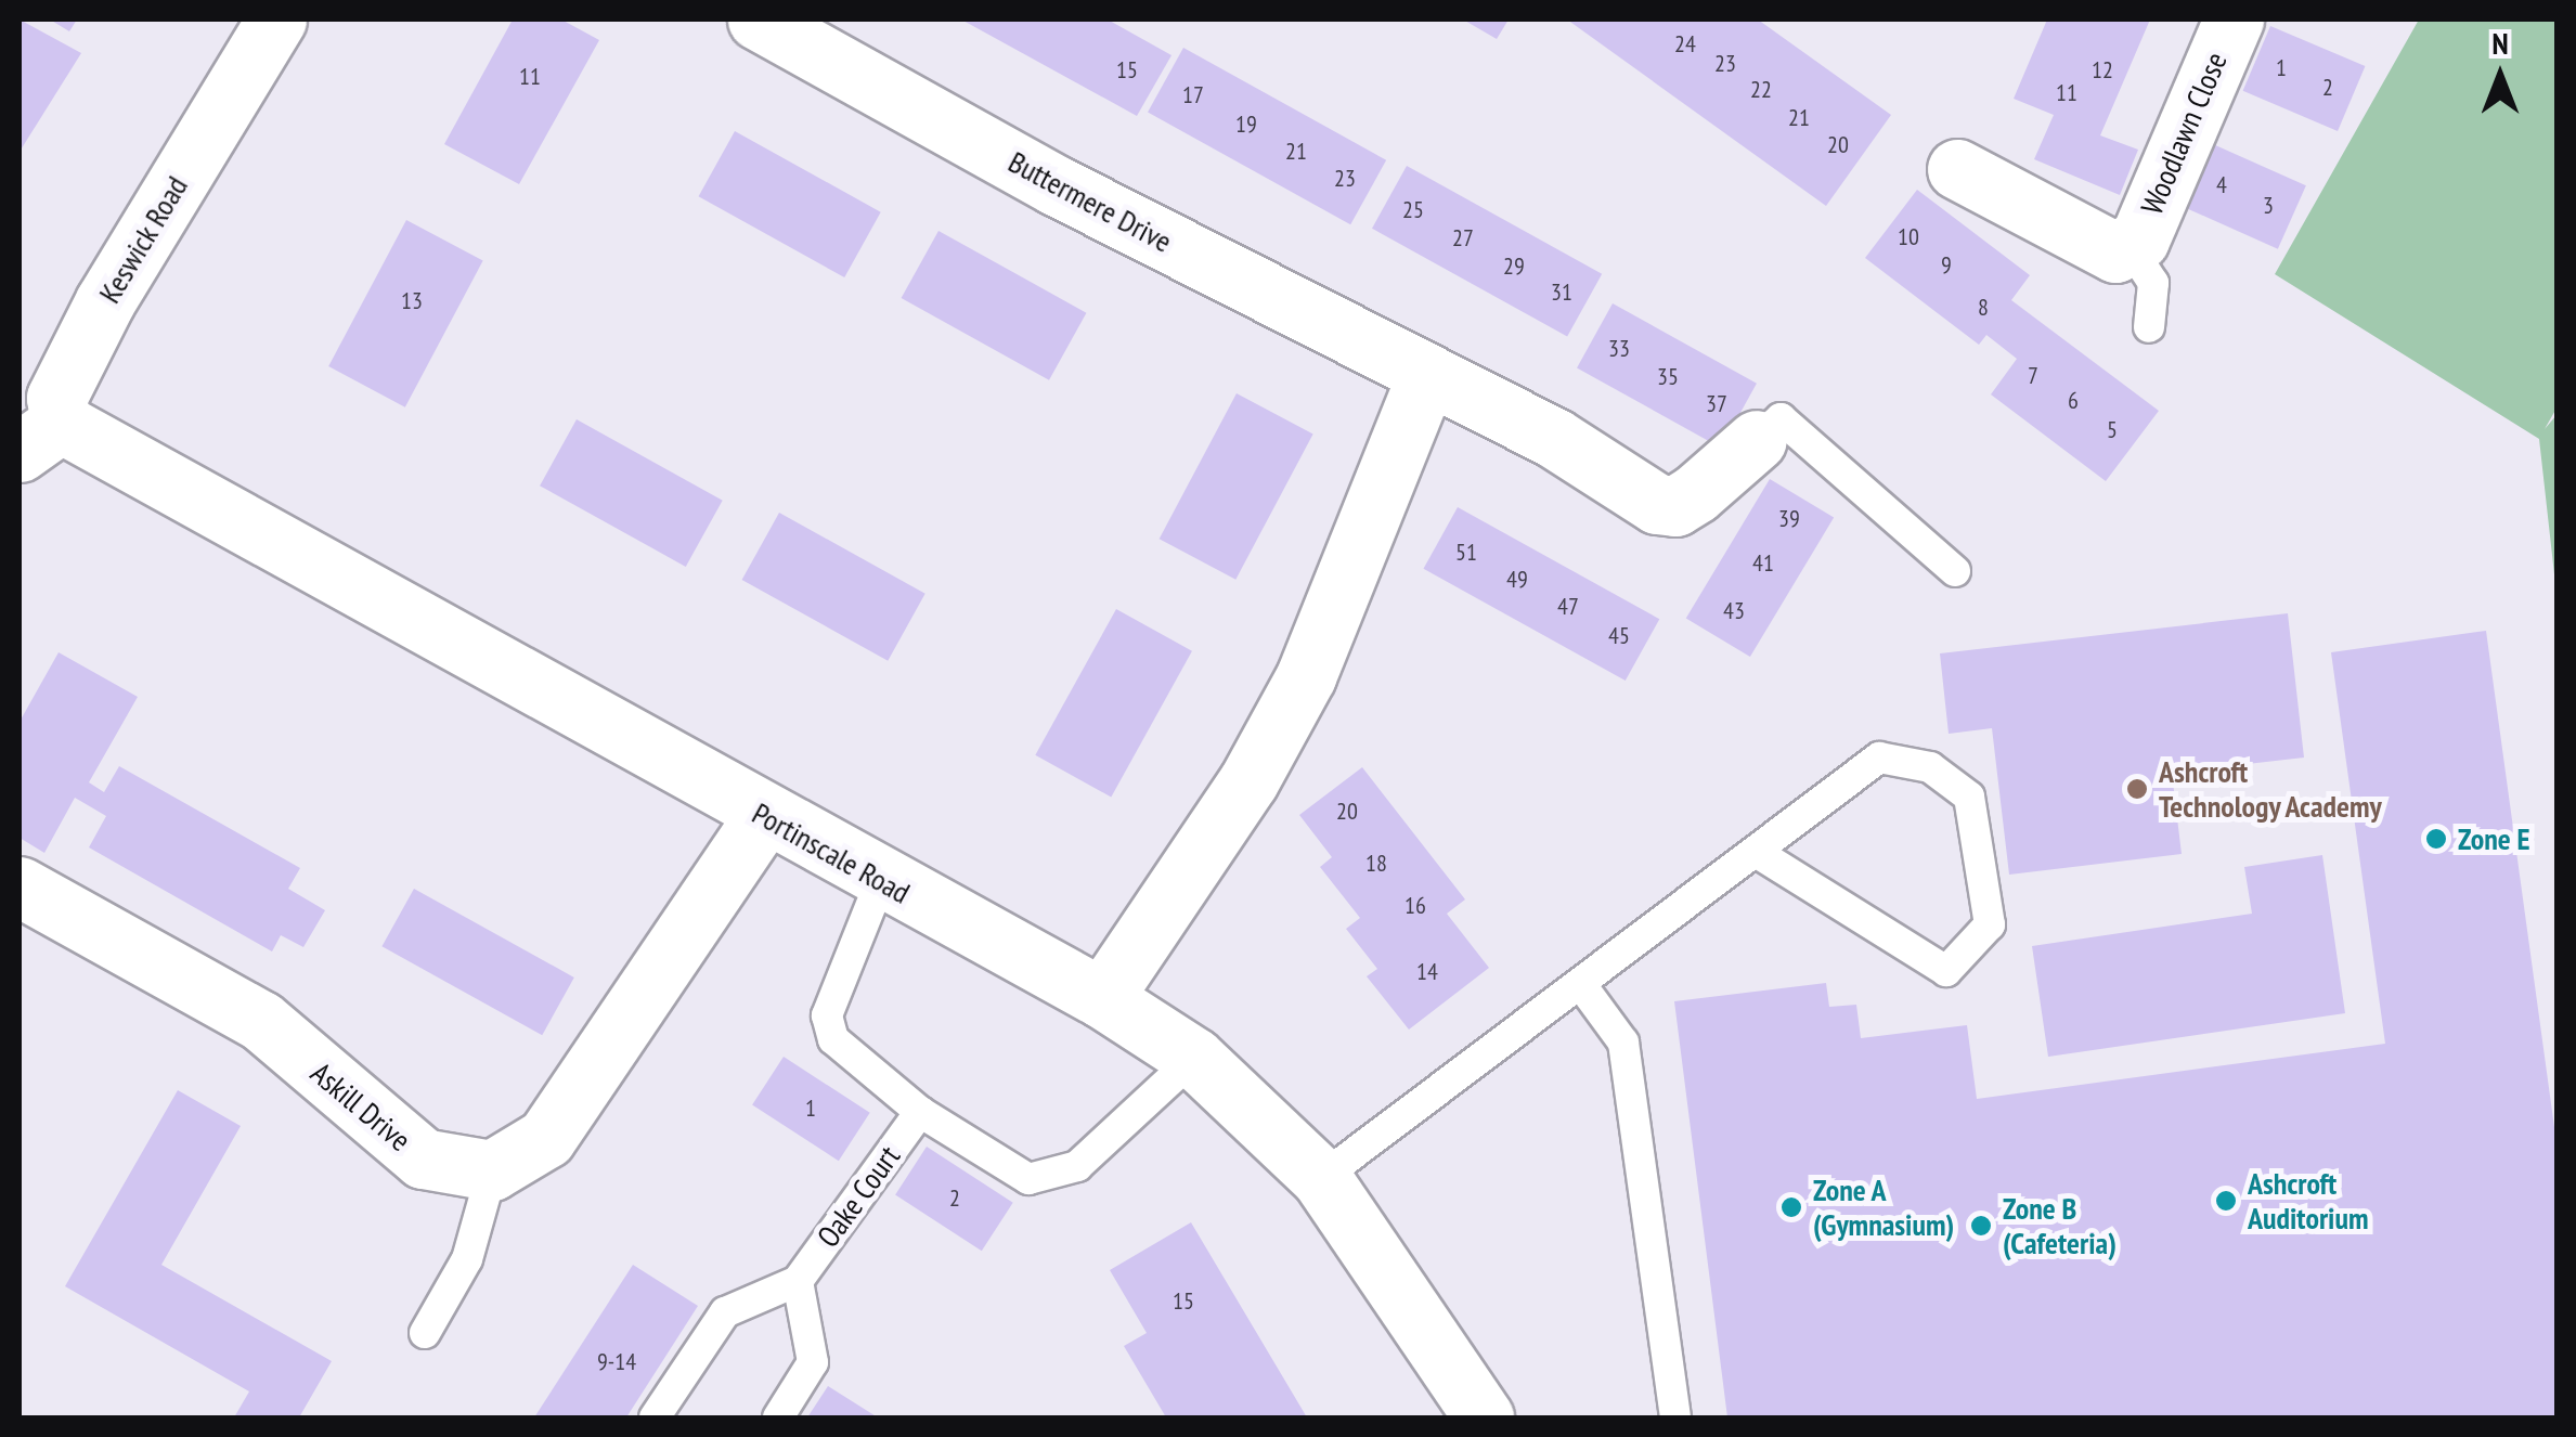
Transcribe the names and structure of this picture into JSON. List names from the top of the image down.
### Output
{
  "streets": {
    "street": [
      "Woodlawn Close",
      "Buttermere Drive",
      "Keswick Road",
      "Portinscale Road",
      "Askill Drive"
    ],
    "lane": ["Oake Court"]
  },
  "crossings": [
    ["Keswick Road", "Portinscale Road"]
  ],
  "places": [
    "Ashcroft Technology Academy",
    "Zone E",
    "Ashcroft Auditorium",
    "Zone A (Gymnasium)",
    "Zone B (Cafeteria)"
  ],
  "house_numbers": [
    "24",
    "23",
    "1",
    "15",
    "12",
    "11",
    "2",
    "22",
    "11",
    "17",
    "21",
    "19",
    "20",
    "21",
    "23",
    "4",
    "3",
    "25",
    "10",
    "27",
    "9",
    "29",
    "31",
    "13",
    "8",
    "33",
    "7",
    "35",
    "6",
    "37",
    "5",
    "39",
    "51",
    "41",
    "49",
    "47",
    "43",
    "45",
    "20",
    "18",
    "16",
    "14",
    "1",
    "2",
    "15",
    "9-14"
  ],
  "north": "top"
}
